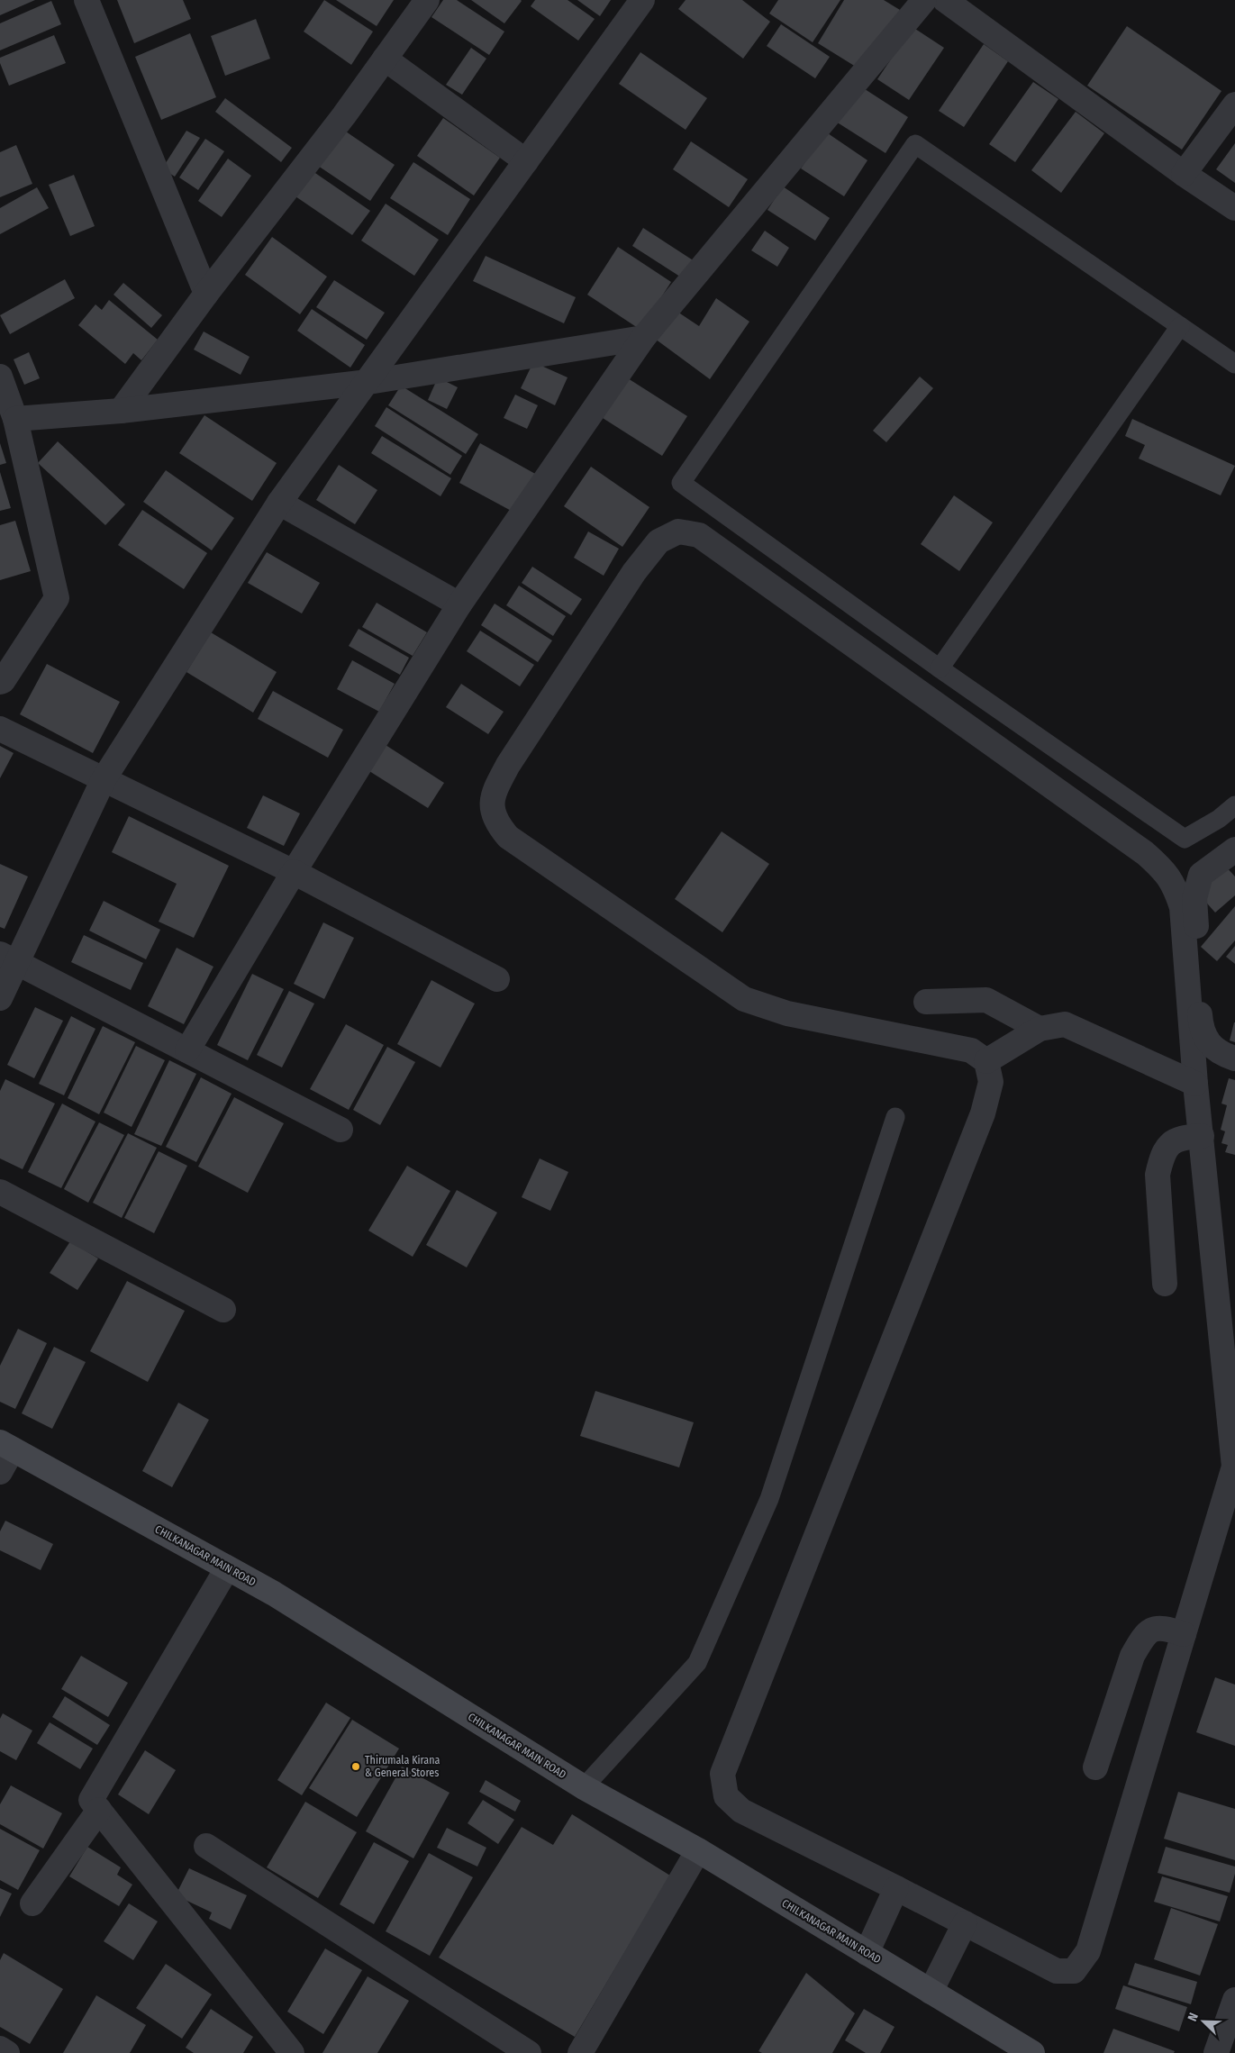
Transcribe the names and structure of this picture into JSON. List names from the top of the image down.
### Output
{
  "streets": {
    "main road": ["CHILKANAGAR MAIN ROAD"]
  },
  "places": ["Thirumala Kirana & General Stores"],
  "north": "top left"
}
